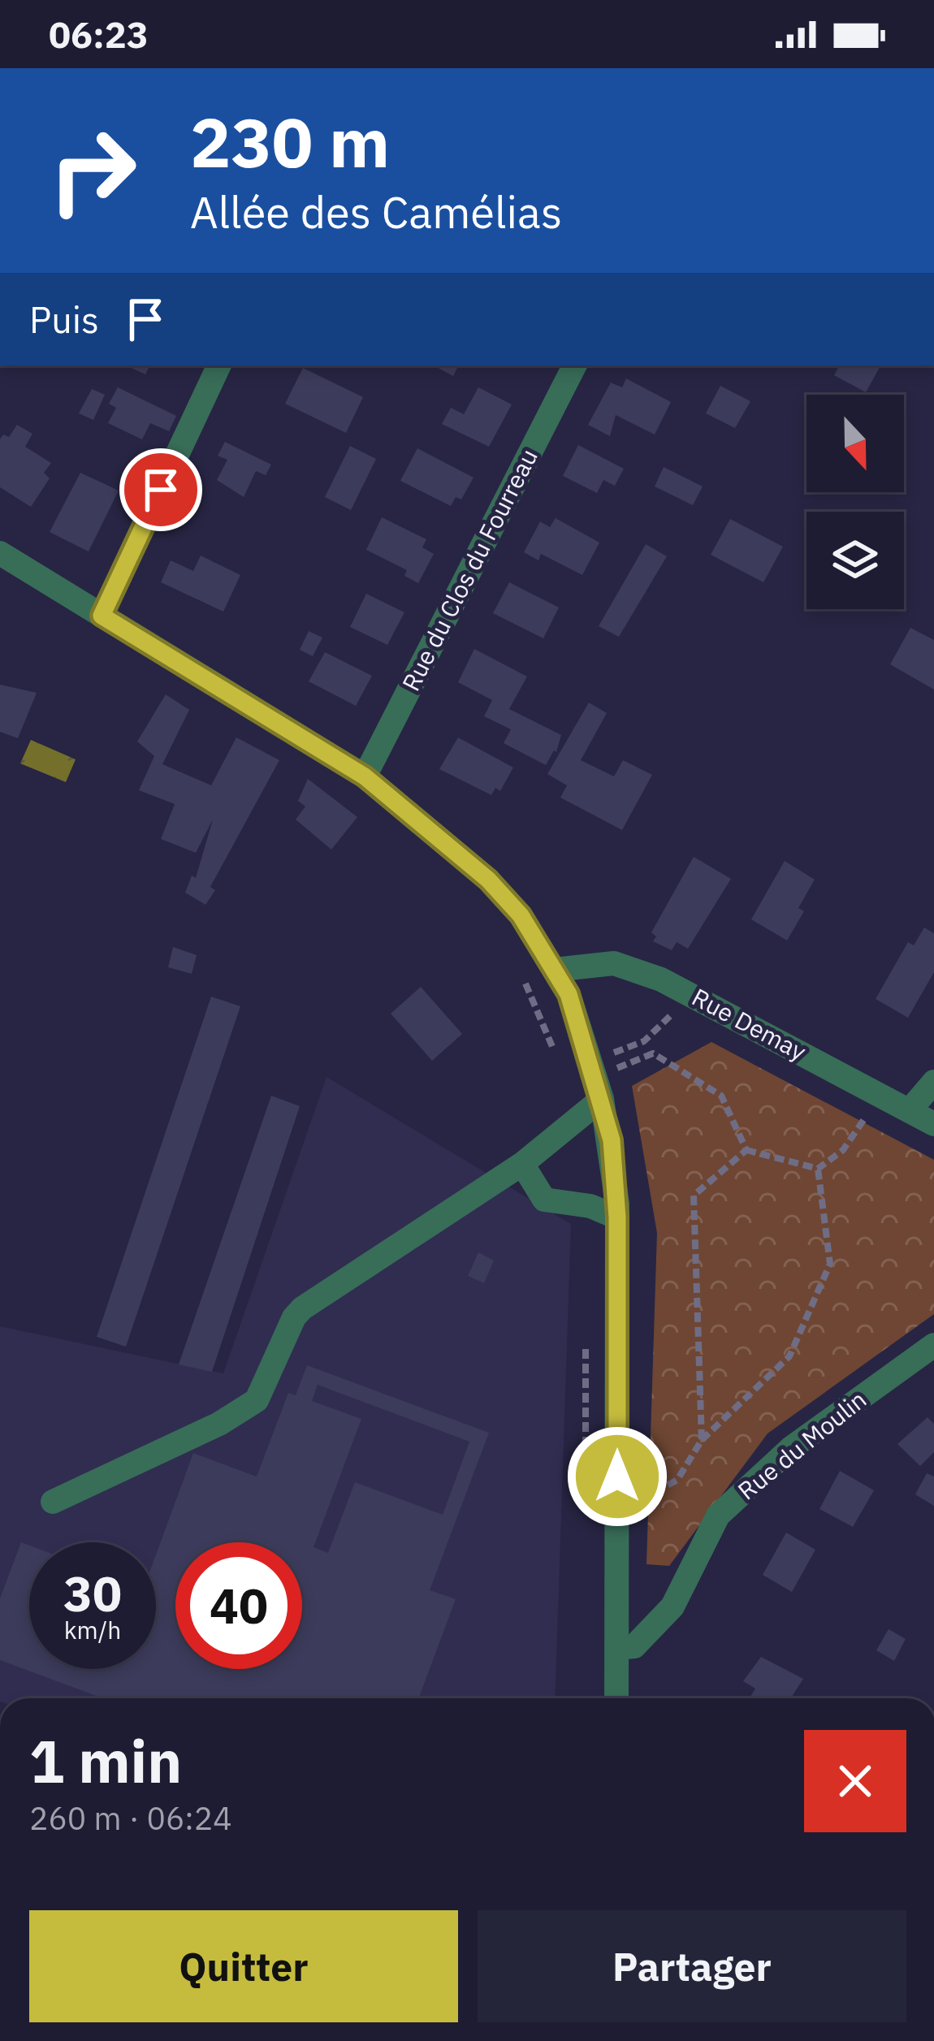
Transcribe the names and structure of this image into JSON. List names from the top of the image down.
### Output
{
  "streets": {
    "street": ["Rue du Clos du Fourreau", "Rue Demay", "Rue du Moulin"]
  },
  "north": "bottom",
  "page": {
    "status": "06:23",
    "turn": ["230 m", "Allée des Camélias"],
    "then": "Puis",
    "speed": "30 km/h",
    "limit": "40",
    "heading": ["1 min", "260 m · 06:24"],
    "buttons": ["Quitter", "Partager"]
  }
}
